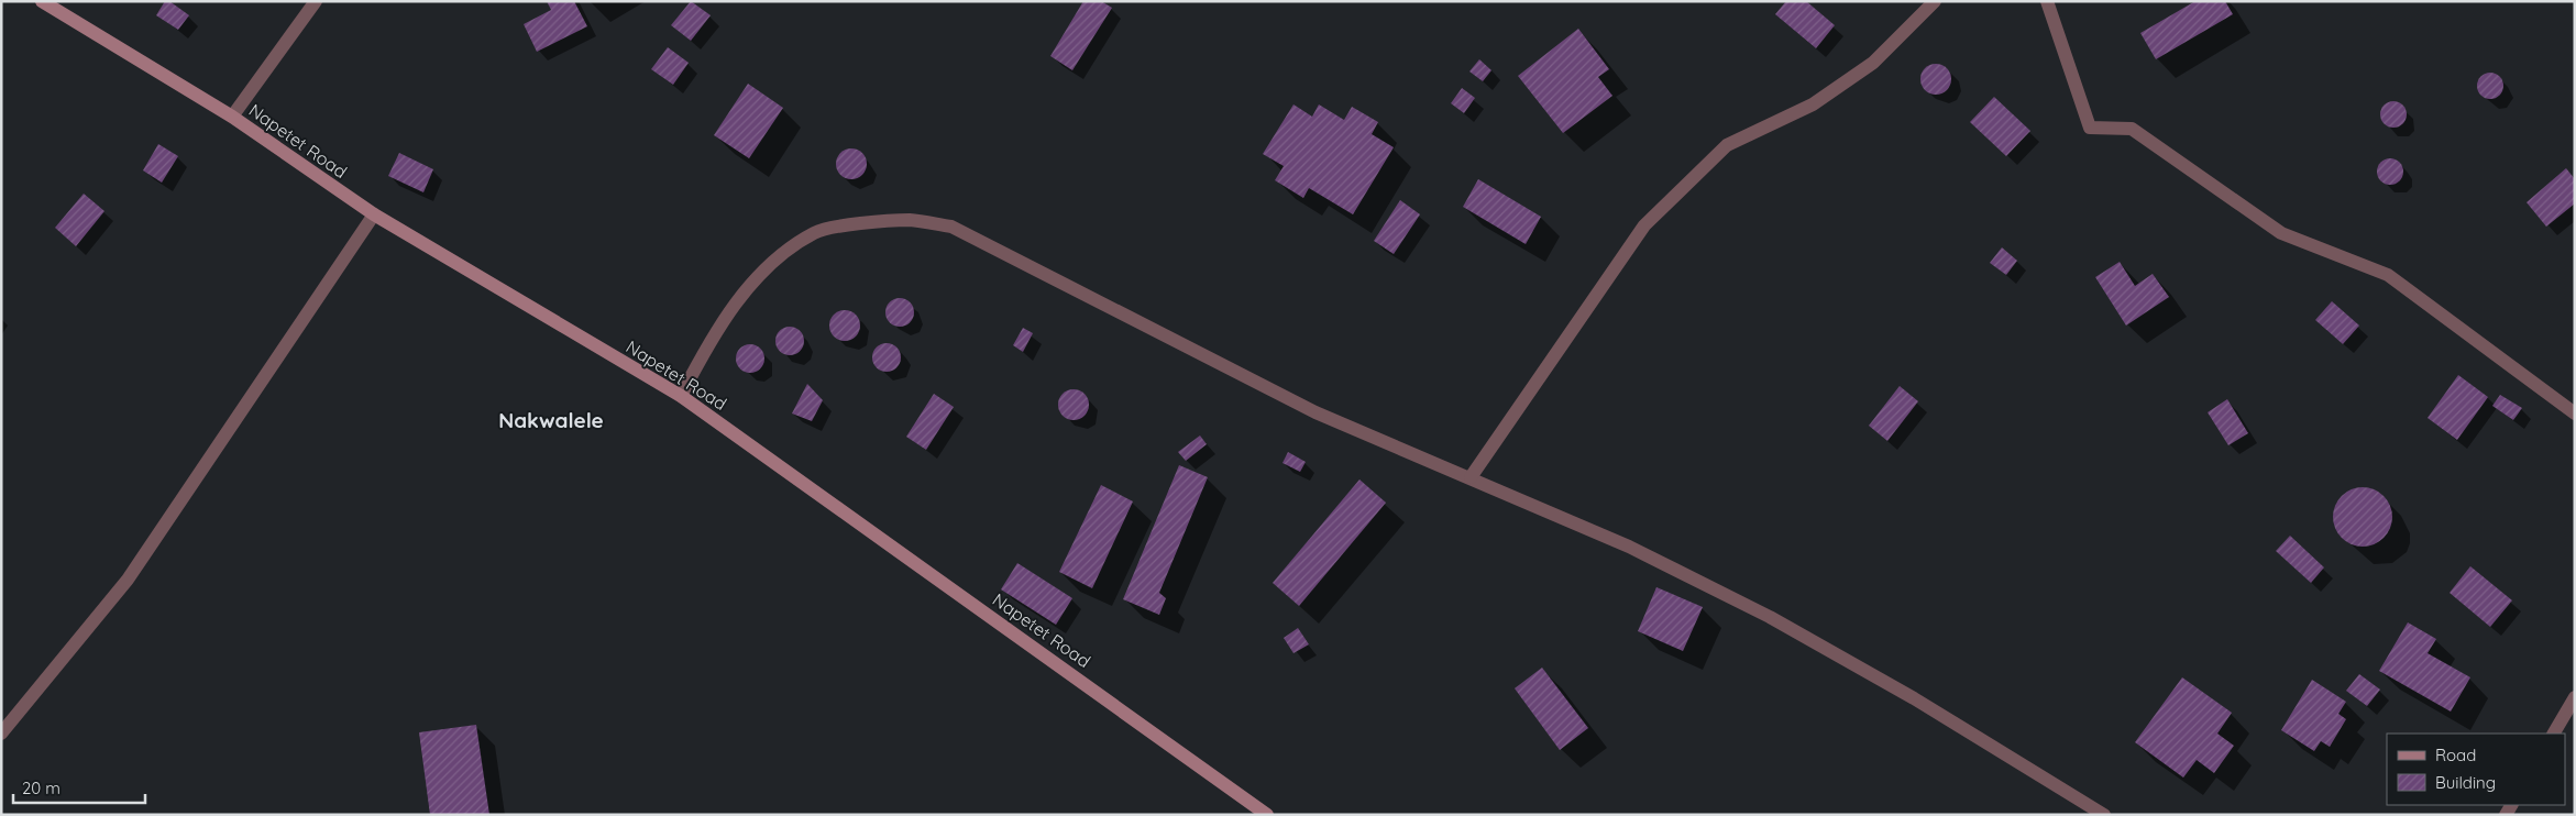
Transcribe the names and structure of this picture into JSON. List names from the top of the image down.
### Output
{
  "streets": {
    "main road": ["Napetet Road"]
  },
  "districts": ["Nakwalele"],
  "legend": ["Road", "Building"],
  "scale_bar": "20 m"
}
